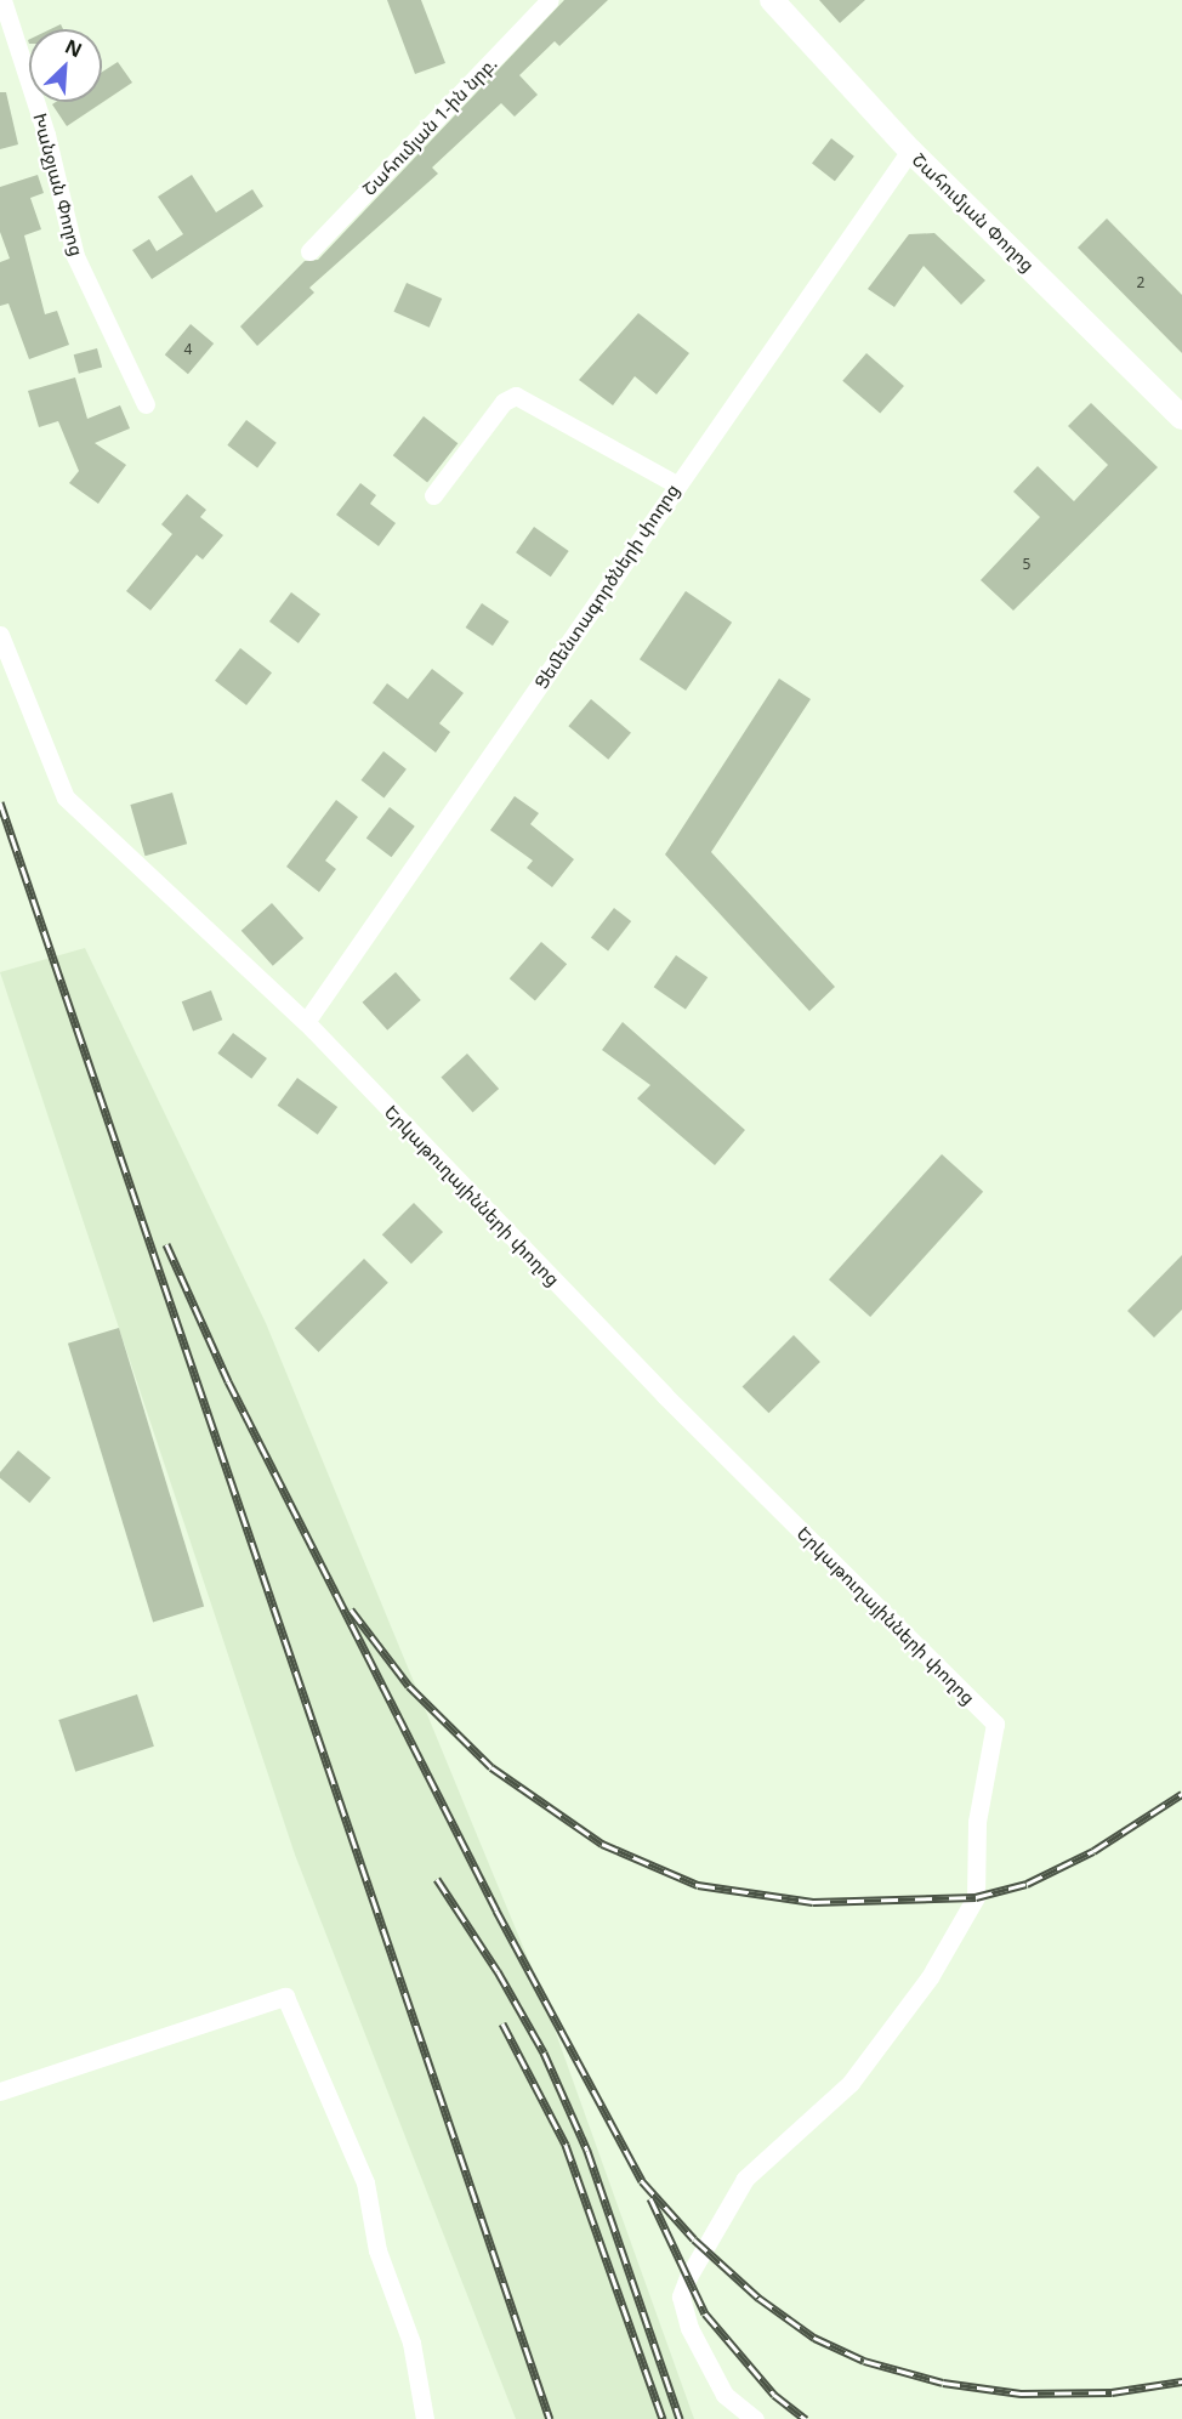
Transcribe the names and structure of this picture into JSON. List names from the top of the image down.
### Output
{
  "streets": {
    "street": [
      "Շահումյան 1-ին նրբ.",
      "Խանջյան Փողոց",
      "Շահումյան Փողոց",
      "Ցեմենտագործների փողոց",
      "Երկաթուղայինների փողոց"
    ]
  },
  "crossings": [
    ["Շահումյան Փողոց", "Ցեմենտագործների փողոց"],
    ["Ցեմենտագործների փողոց", "Երկաթուղայինների փողոց"]
  ],
  "house_numbers": ["2", "4", "5"],
  "north": "top right"
}
